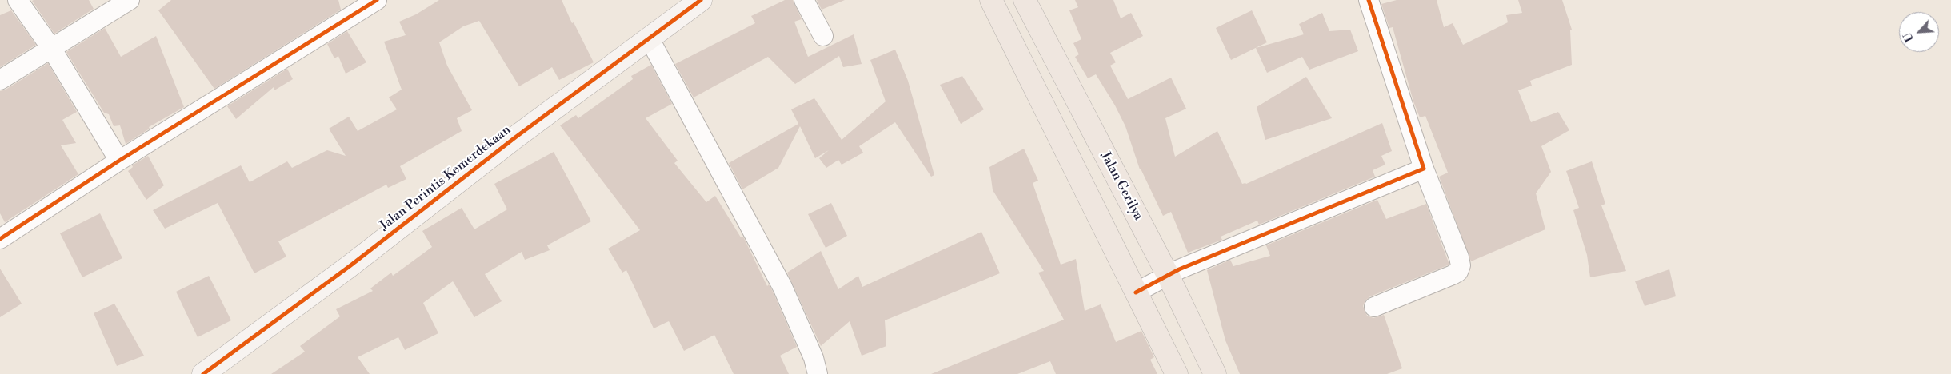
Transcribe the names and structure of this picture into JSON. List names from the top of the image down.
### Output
{
  "streets": {
    "highway": ["Jalan Gerilya"],
    "street": ["Jalan Perintis Kemerdekaan"]
  },
  "north": "bottom left"
}
